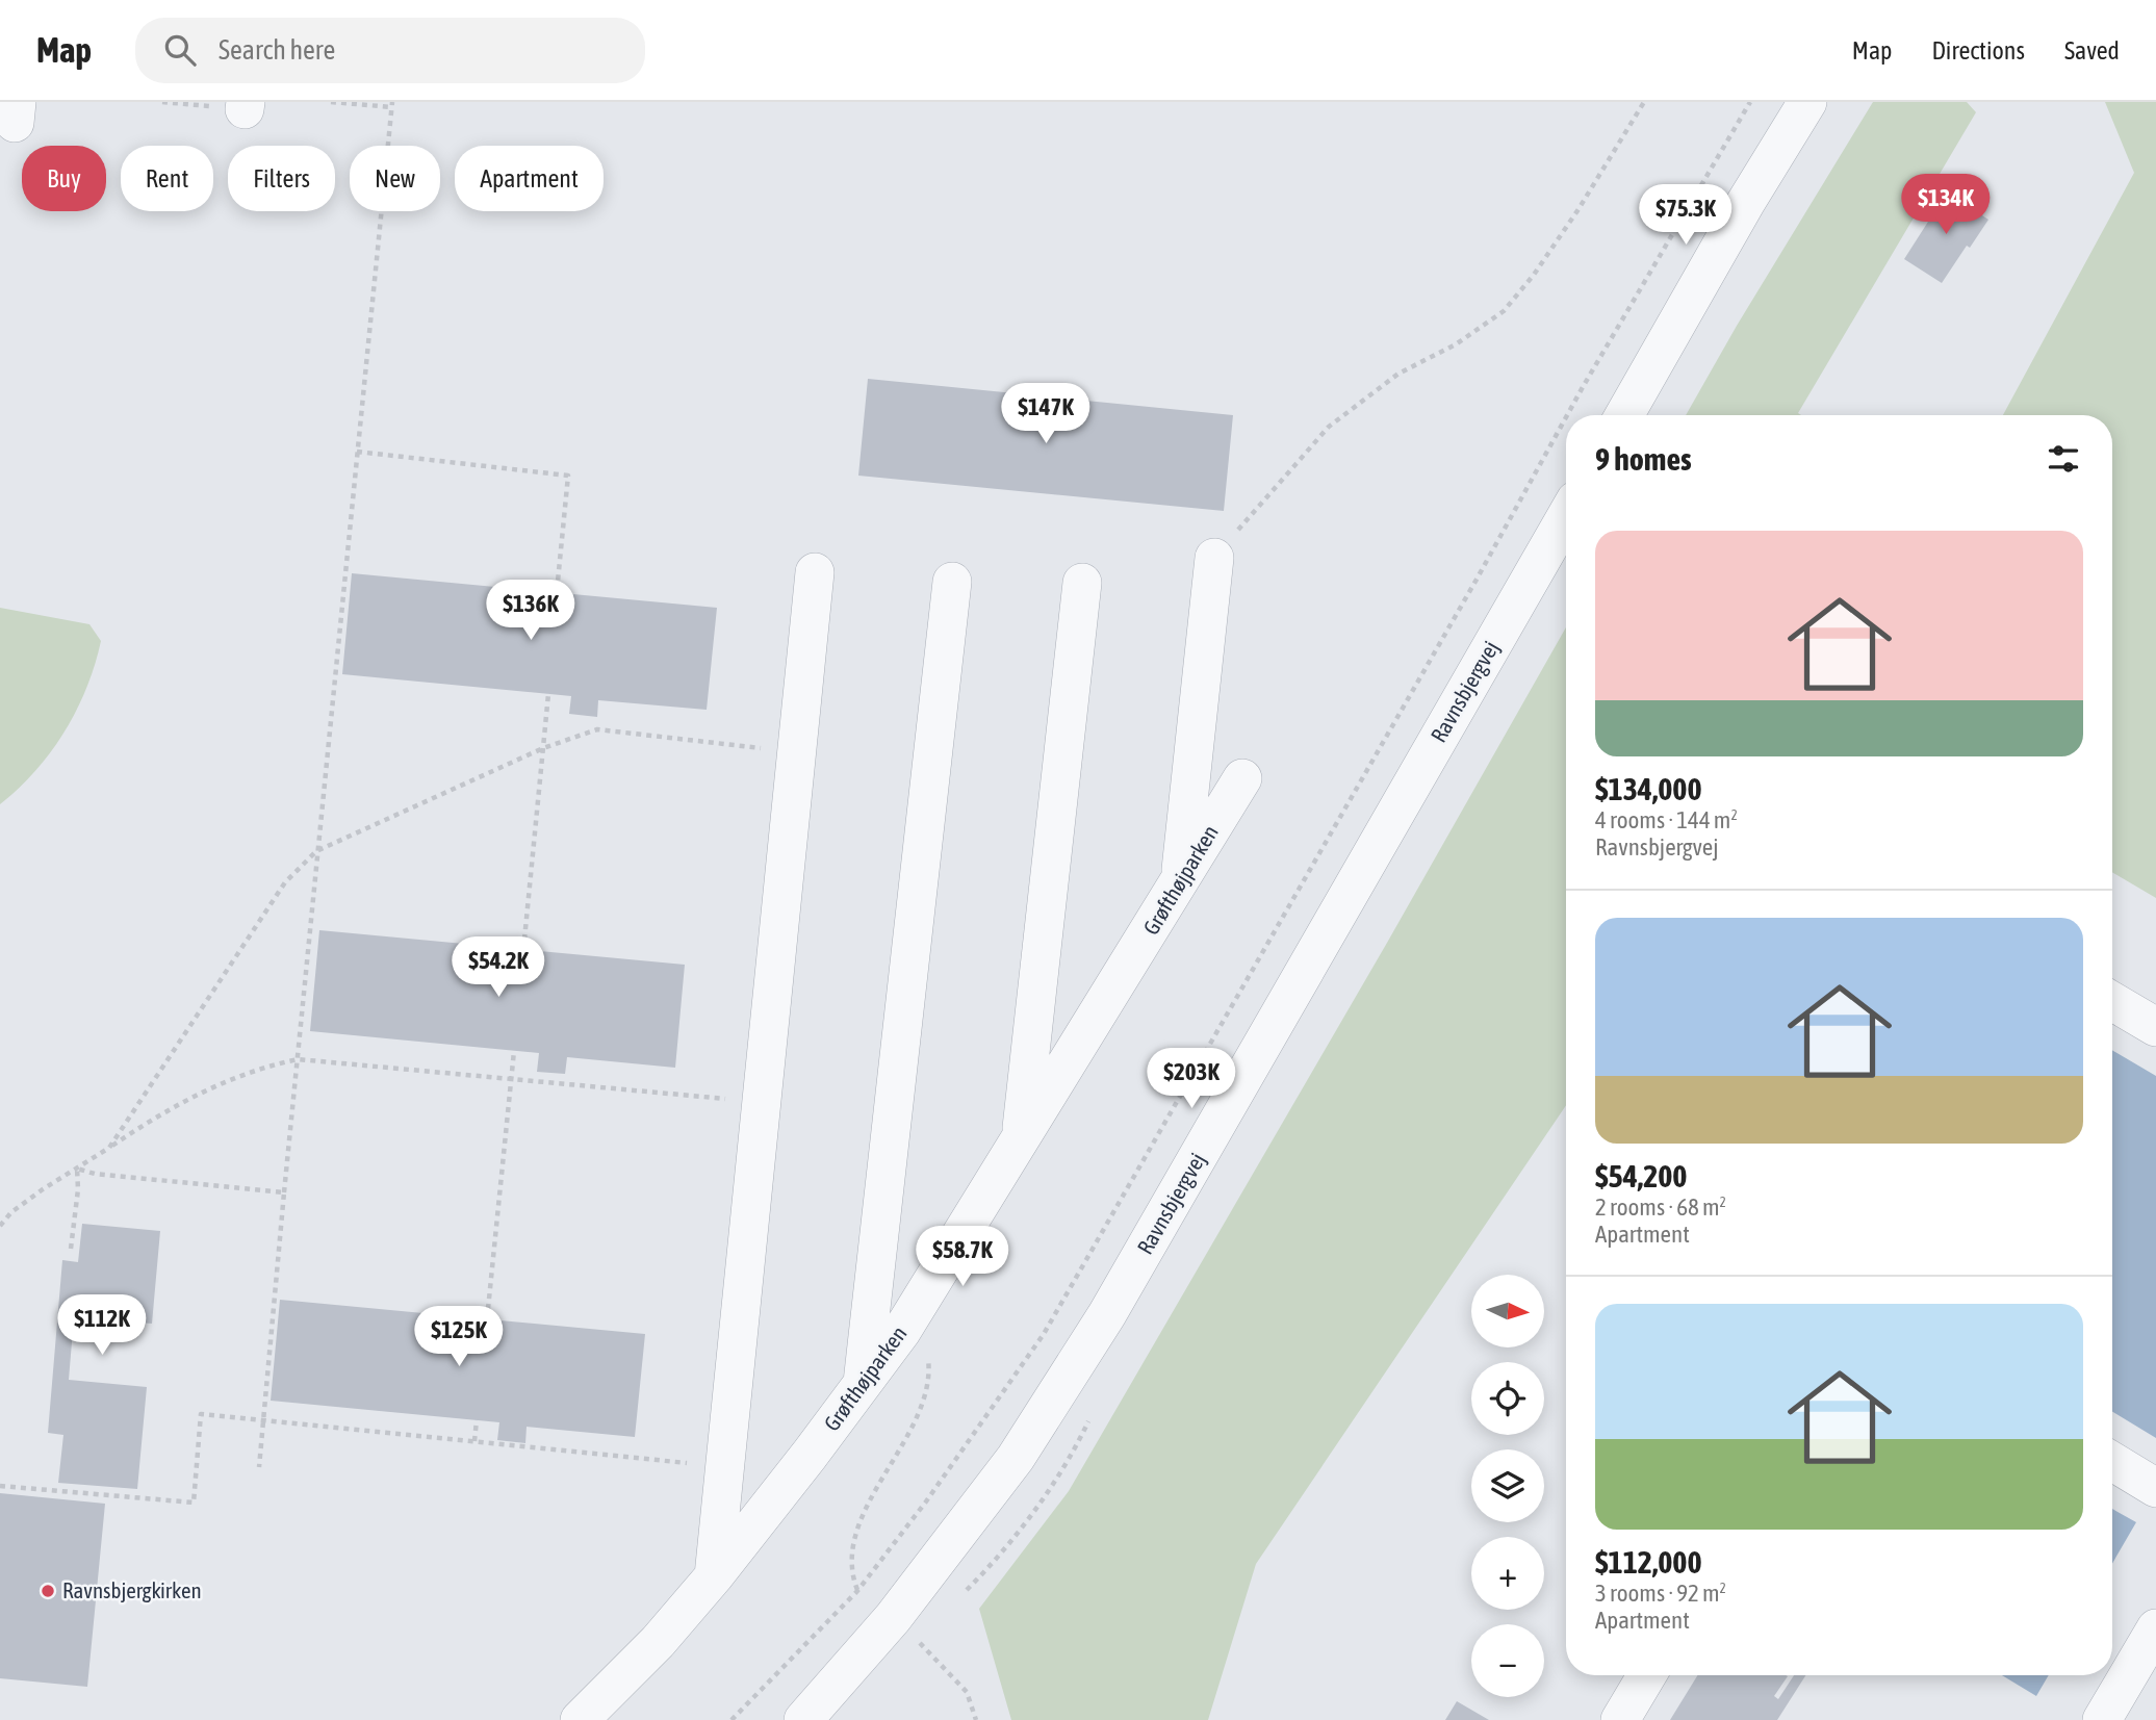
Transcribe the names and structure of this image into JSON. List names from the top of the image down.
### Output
{
  "streets": {
    "street": ["Ravnsbjergvej", "Grøfthøjparken"]
  },
  "places": ["Ravnsbjergkirken"],
  "north": "right",
  "page": {
    "header": "Map",
    "search": "Search here",
    "nav": ["Map", "Directions", "Saved"],
    "chip": [
      "Buy",
      "Rent",
      "Filters",
      "New",
      "Apartment"
    ],
    "price": [
      "$134K",
      "$75.3K",
      "$147K",
      "$136K",
      "$54.2K",
      "$203K",
      "$58.7K",
      "$112K",
      "$125K"
    ],
    "heading": "9 homes",
    "list": [
      {
        "name": "$134,000",
        "note": "4 rooms · 144 m² · Ravnsbjergvej"
      },
      {
        "name": "$54,200",
        "note": "2 rooms · 68 m² · Apartment"
      },
      {
        "name": "$112,000",
        "note": "3 rooms · 92 m² · Apartment"
      }
    ],
    "map_buttons": ["+", "−"]
  }
}
